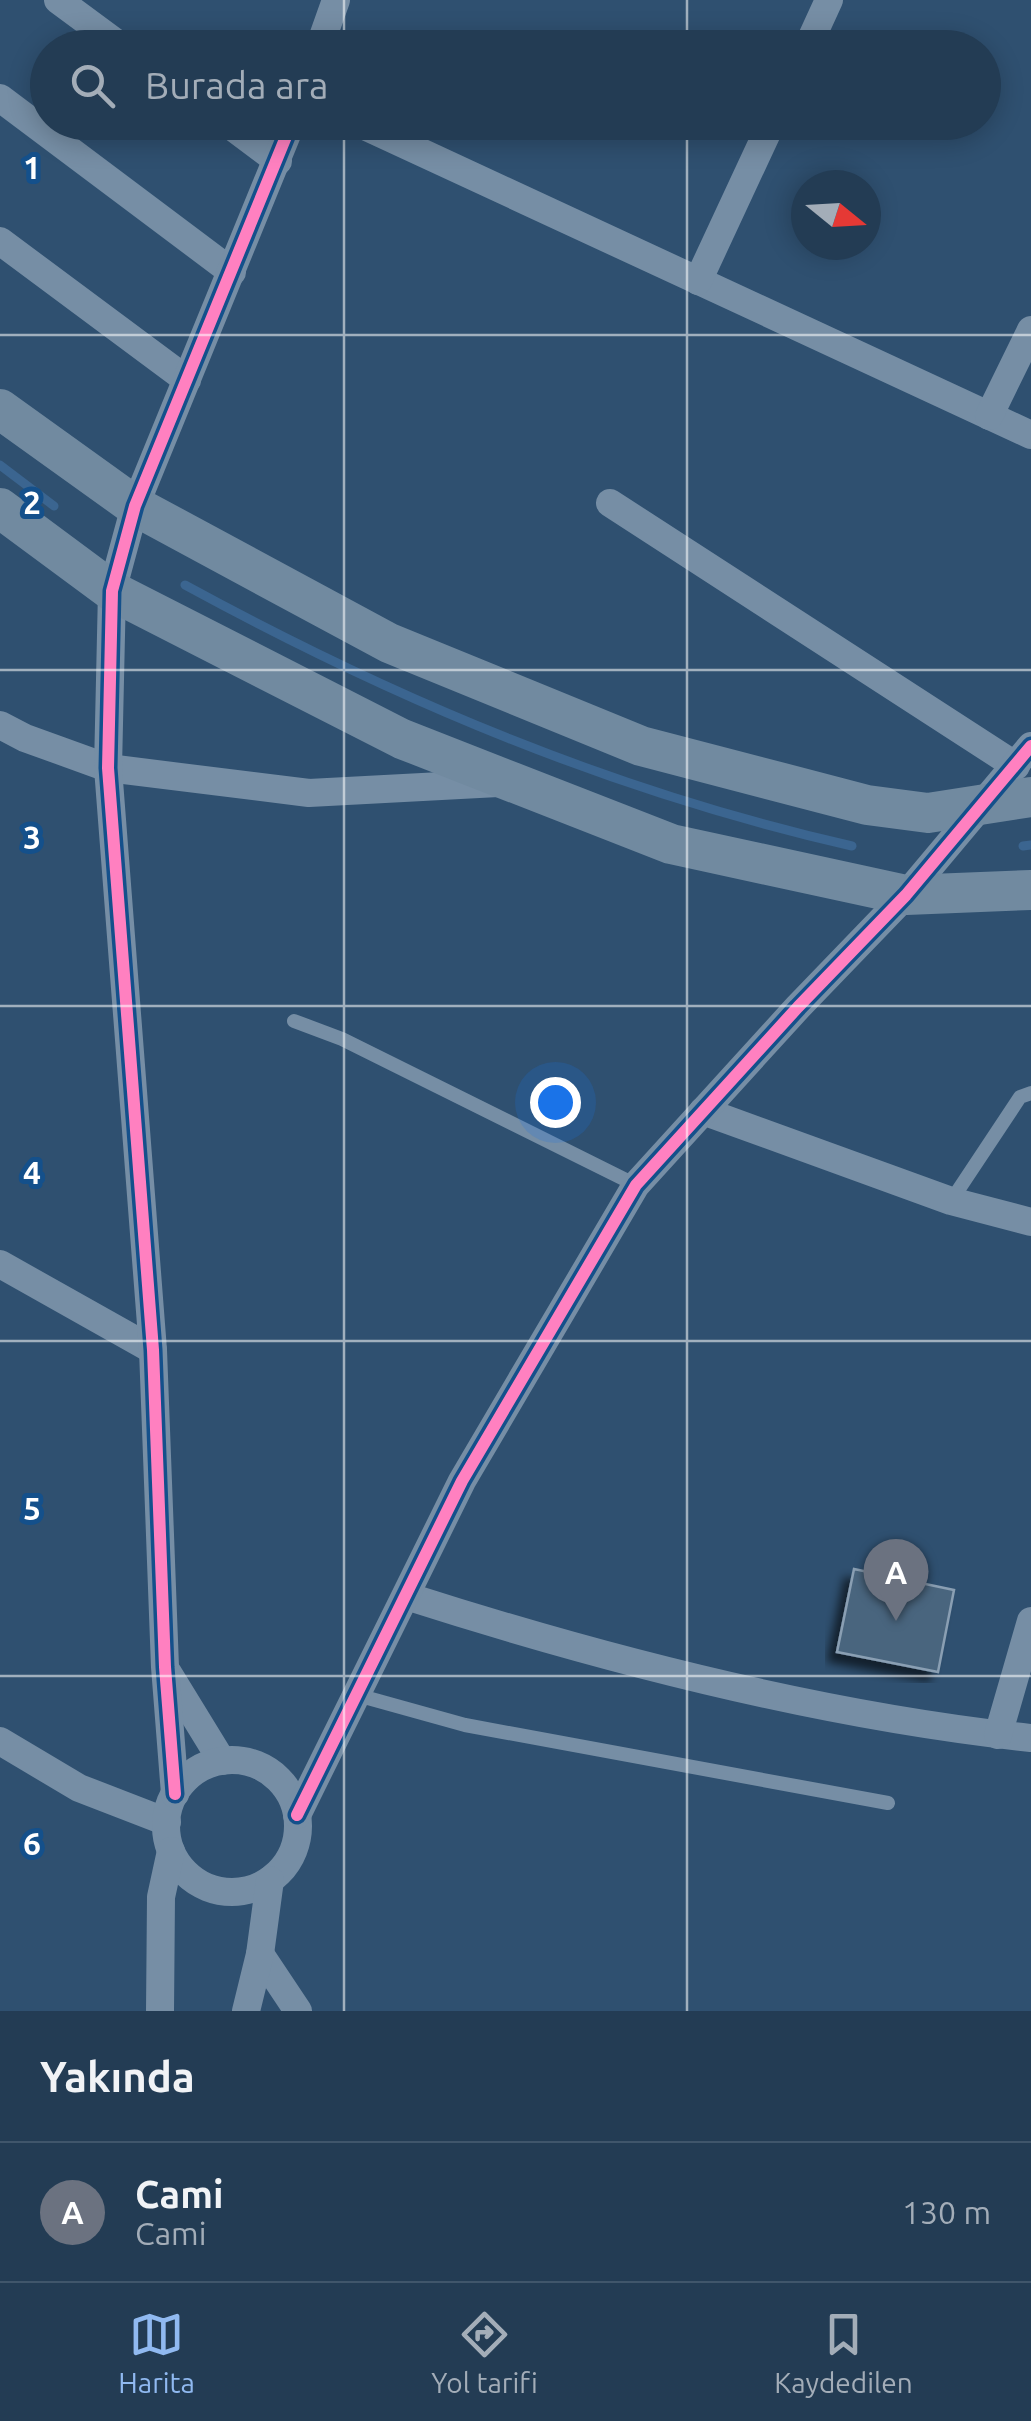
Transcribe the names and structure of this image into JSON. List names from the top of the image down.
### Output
{
  "north": "right",
  "page": {
    "search": "Burada ara",
    "pins": "A",
    "heading": "Yakında",
    "list": [
      {
        "mark": "A",
        "name": "Cami",
        "note": "Cami",
        "value": "130 m"
      }
    ],
    "nav": ["Harita", "Yol tarifi", "Kaydedilen"]
  },
  "grid": {
    "rows": [
      "1",
      "2",
      "3",
      "4",
      "5",
      "6"
    ]
  }
}
